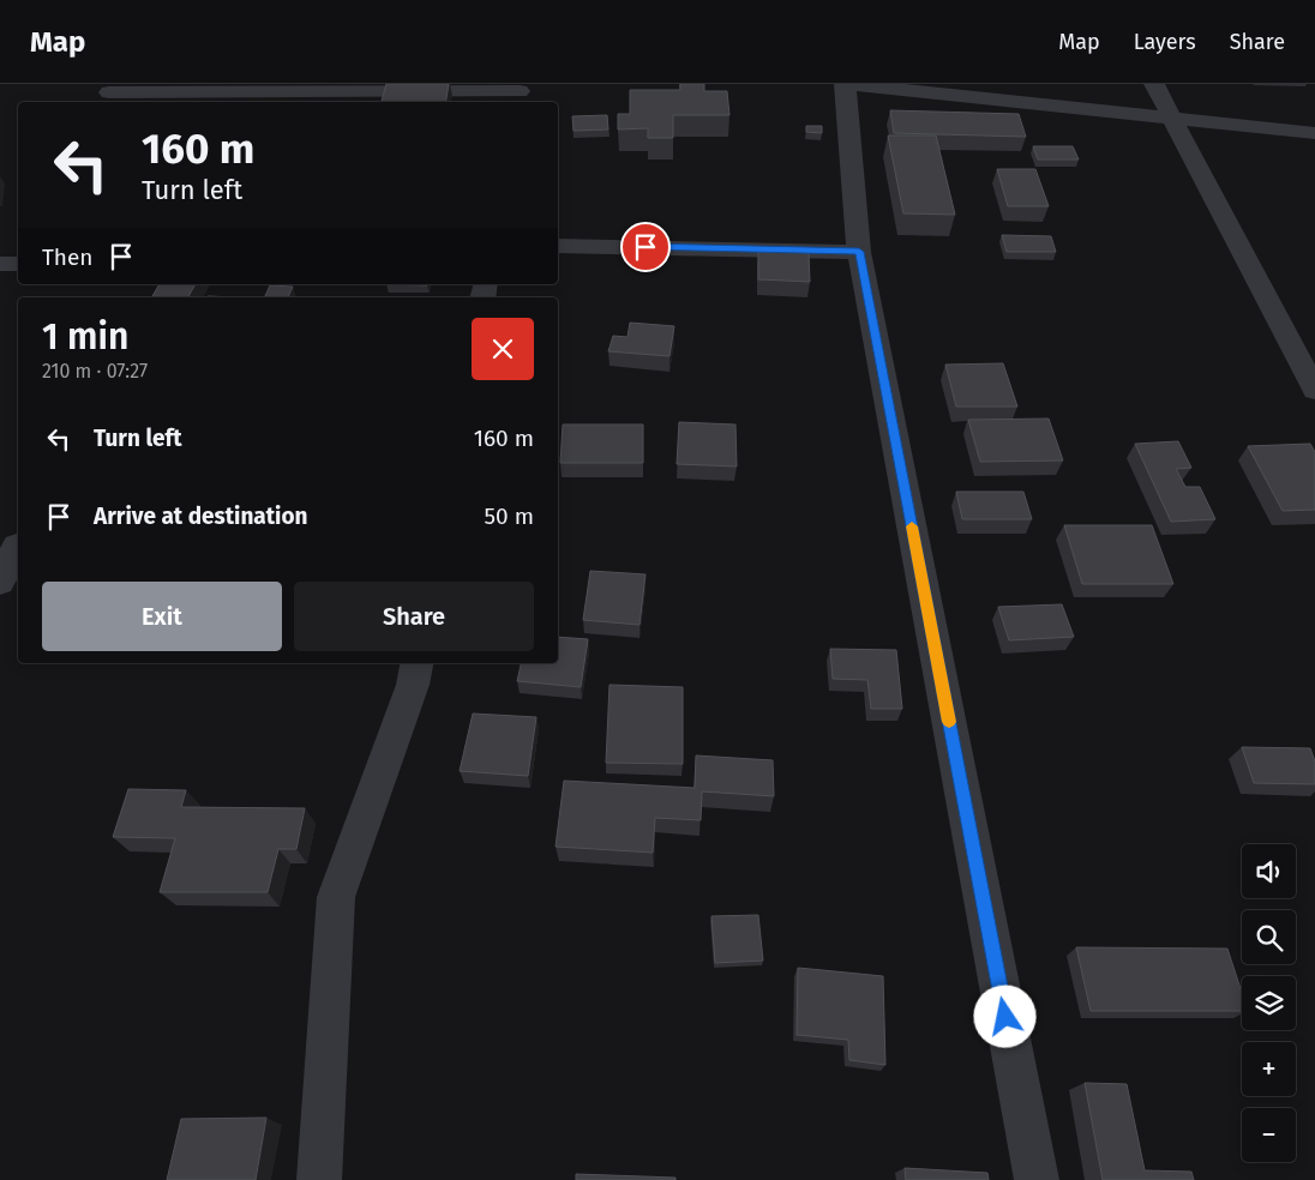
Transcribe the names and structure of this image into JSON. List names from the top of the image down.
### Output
{
  "page": {
    "header": "Map",
    "nav": ["Map", "Layers", "Share"],
    "turn": ["160 m", "Turn left"],
    "then": "Then",
    "heading": ["1 min", "210 m · 07:27"],
    "list": [
      {
        "name": "Turn left",
        "value": "160 m"
      },
      {
        "name": "Arrive at destination",
        "value": "50 m"
      }
    ],
    "buttons": ["Exit", "Share"],
    "map_buttons": ["+", "−"]
  }
}
